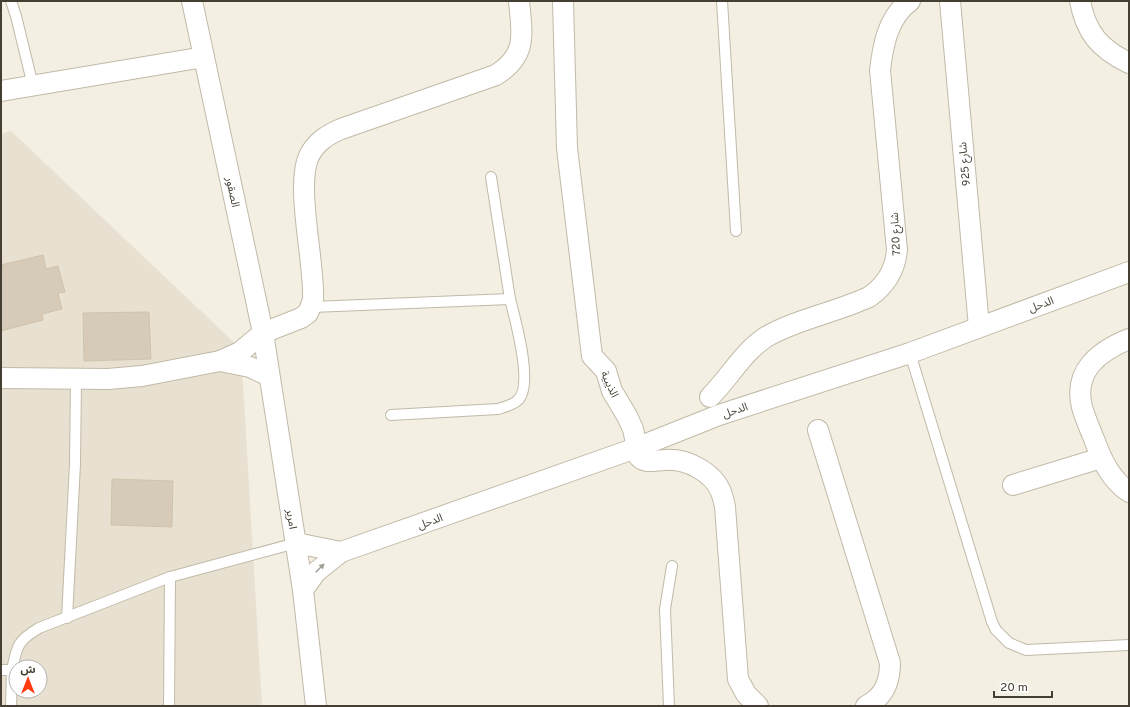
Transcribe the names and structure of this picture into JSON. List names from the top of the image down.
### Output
{
  "streets": {
    "street": [
      "شارع 925",
      "الصقور",
      "شارع 720",
      "الدحل",
      "الذيبية",
      "امرير"
    ]
  },
  "crossings": [
    ["شارع 925", "الدحل"],
    ["الصقور", "امرير"],
    ["الدحل", "الذيبية"]
  ],
  "scale_bar": "20 m",
  "north": "top"
}
